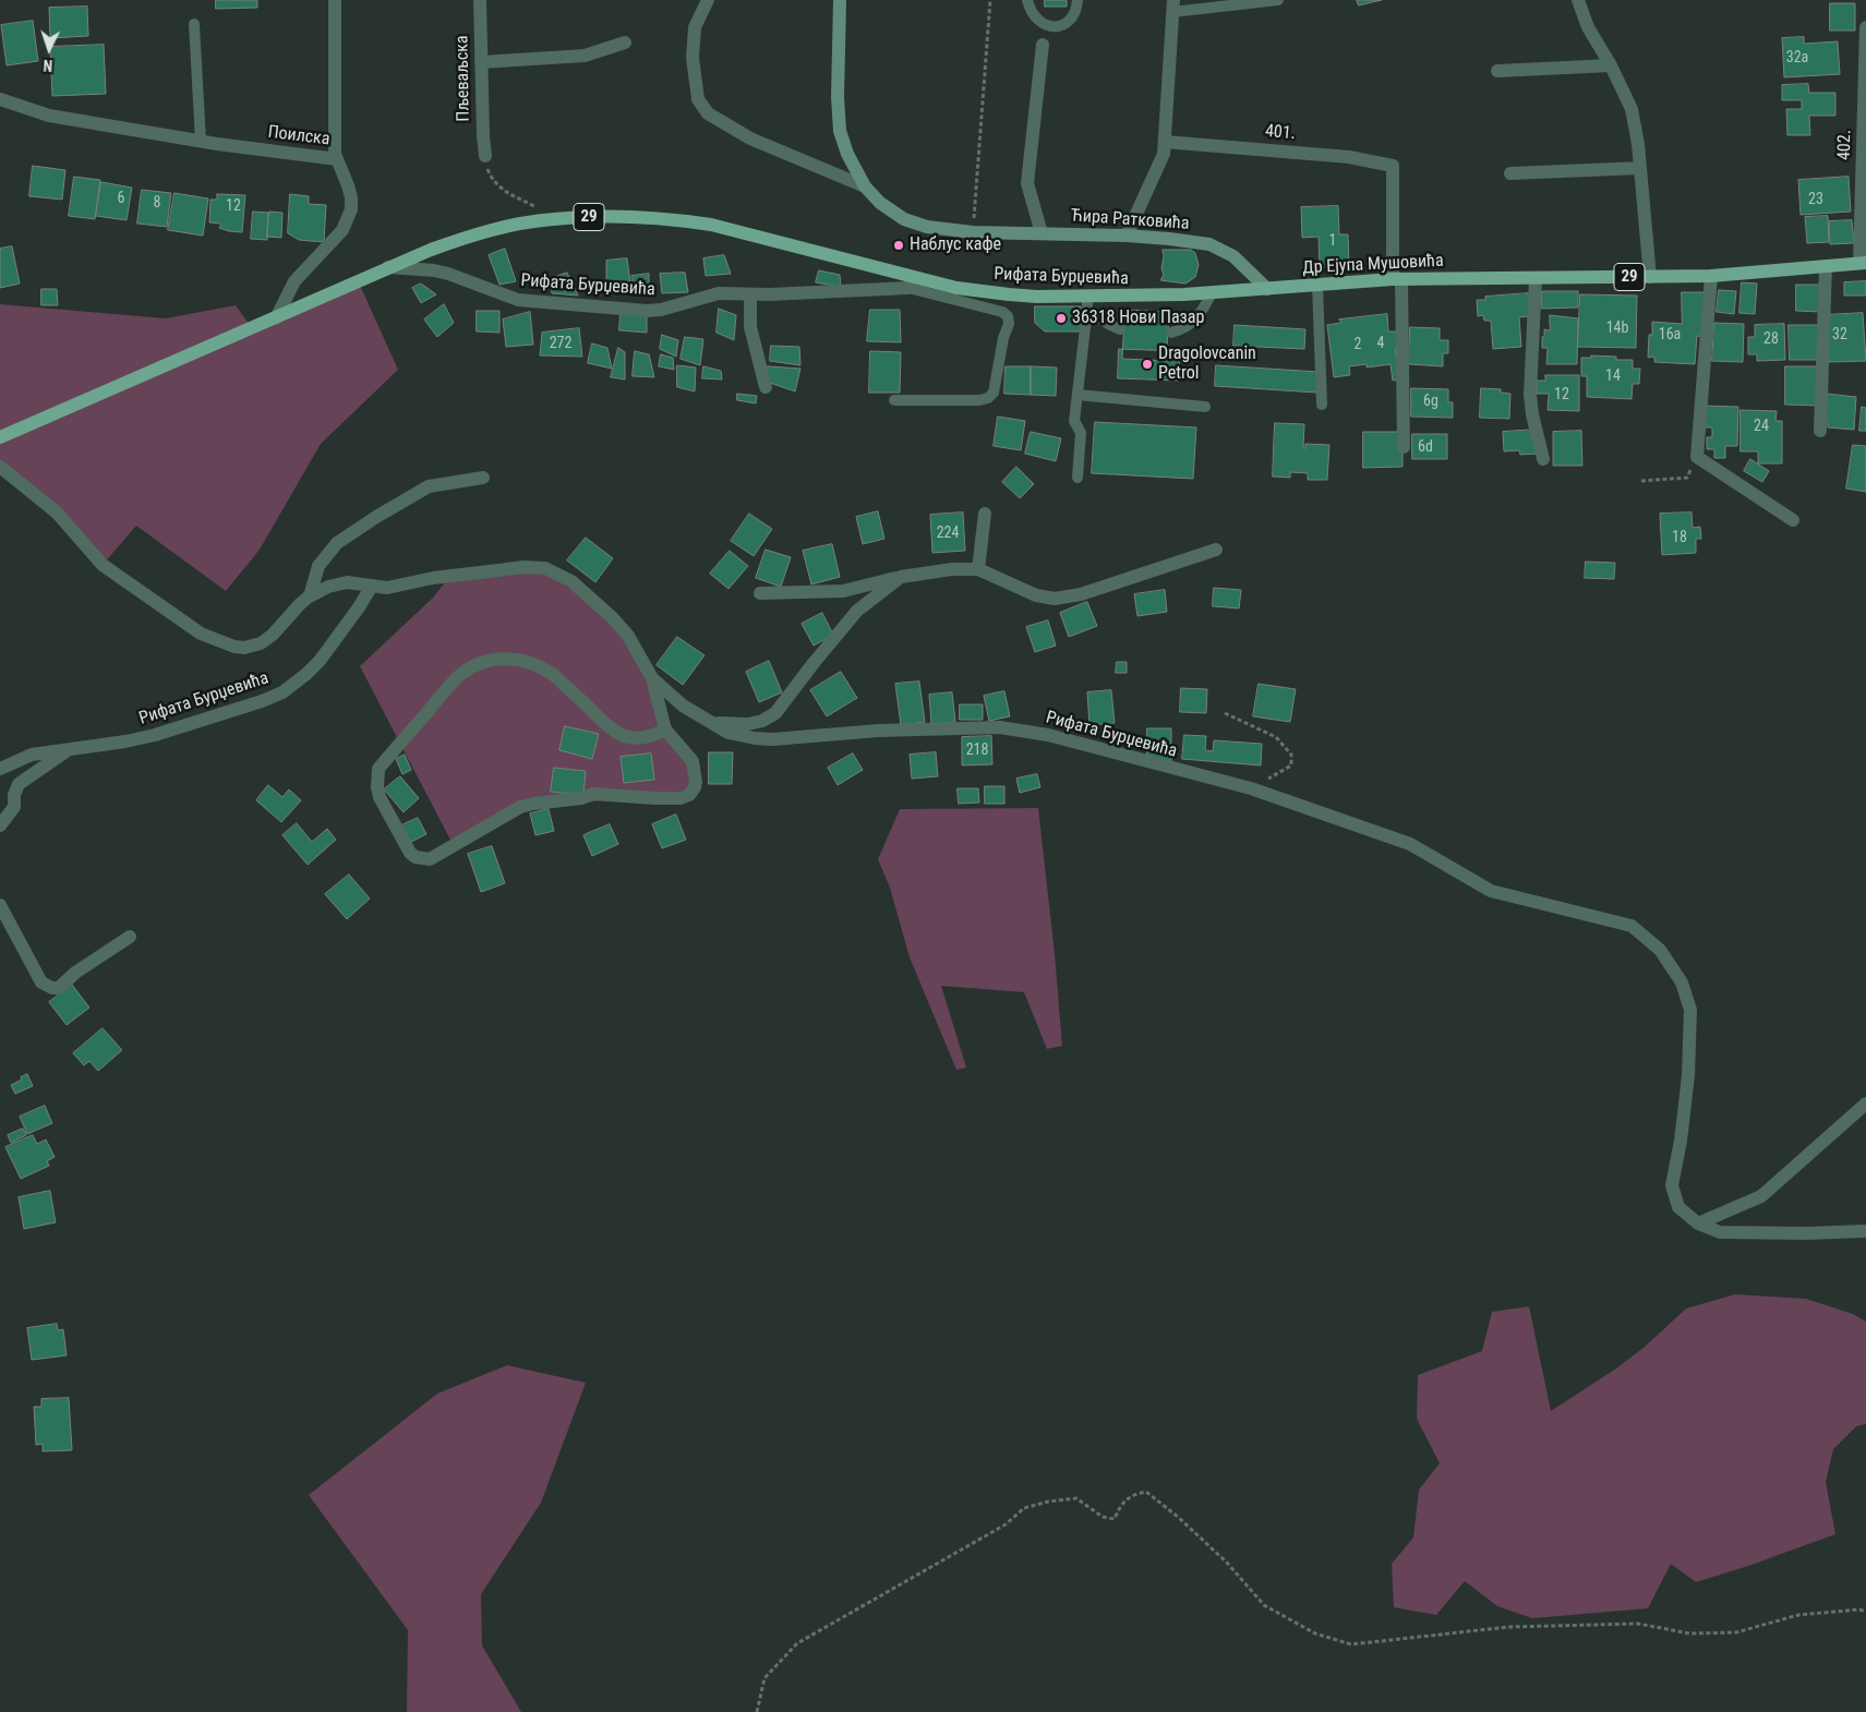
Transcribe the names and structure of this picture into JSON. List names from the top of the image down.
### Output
{
  "streets": {
    "main road": ["29", "Др Ејупа Мушовића", "Рифата Бурџевића"],
    "street": [
      "Пљеваљска",
      "401.",
      "Поилска",
      "402.",
      "Ћира Ратковића"
    ]
  },
  "crossings": [
    ["401.", "Др Ејупа Мушовића"],
    ["Поилска", "Рифата Бурџевића"],
    ["402.", "Др Ејупа Мушовића"],
    ["Ћира Ратковића", "Др Ејупа Мушовића"],
    ["Др Ејупа Мушовића", "Рифата Бурџевића"]
  ],
  "places": ["Наблус кафе", "36318 Нови Пазар", "Dragolovcanin Petrol"],
  "house_numbers": [
    "32a",
    "6",
    "23",
    "8",
    "12",
    "1",
    "14b",
    "16a",
    "32",
    "28",
    "272",
    "4",
    "2",
    "14",
    "12",
    "6g",
    "24",
    "6d",
    "224",
    "18",
    "218"
  ],
  "north": "bottom"
}
